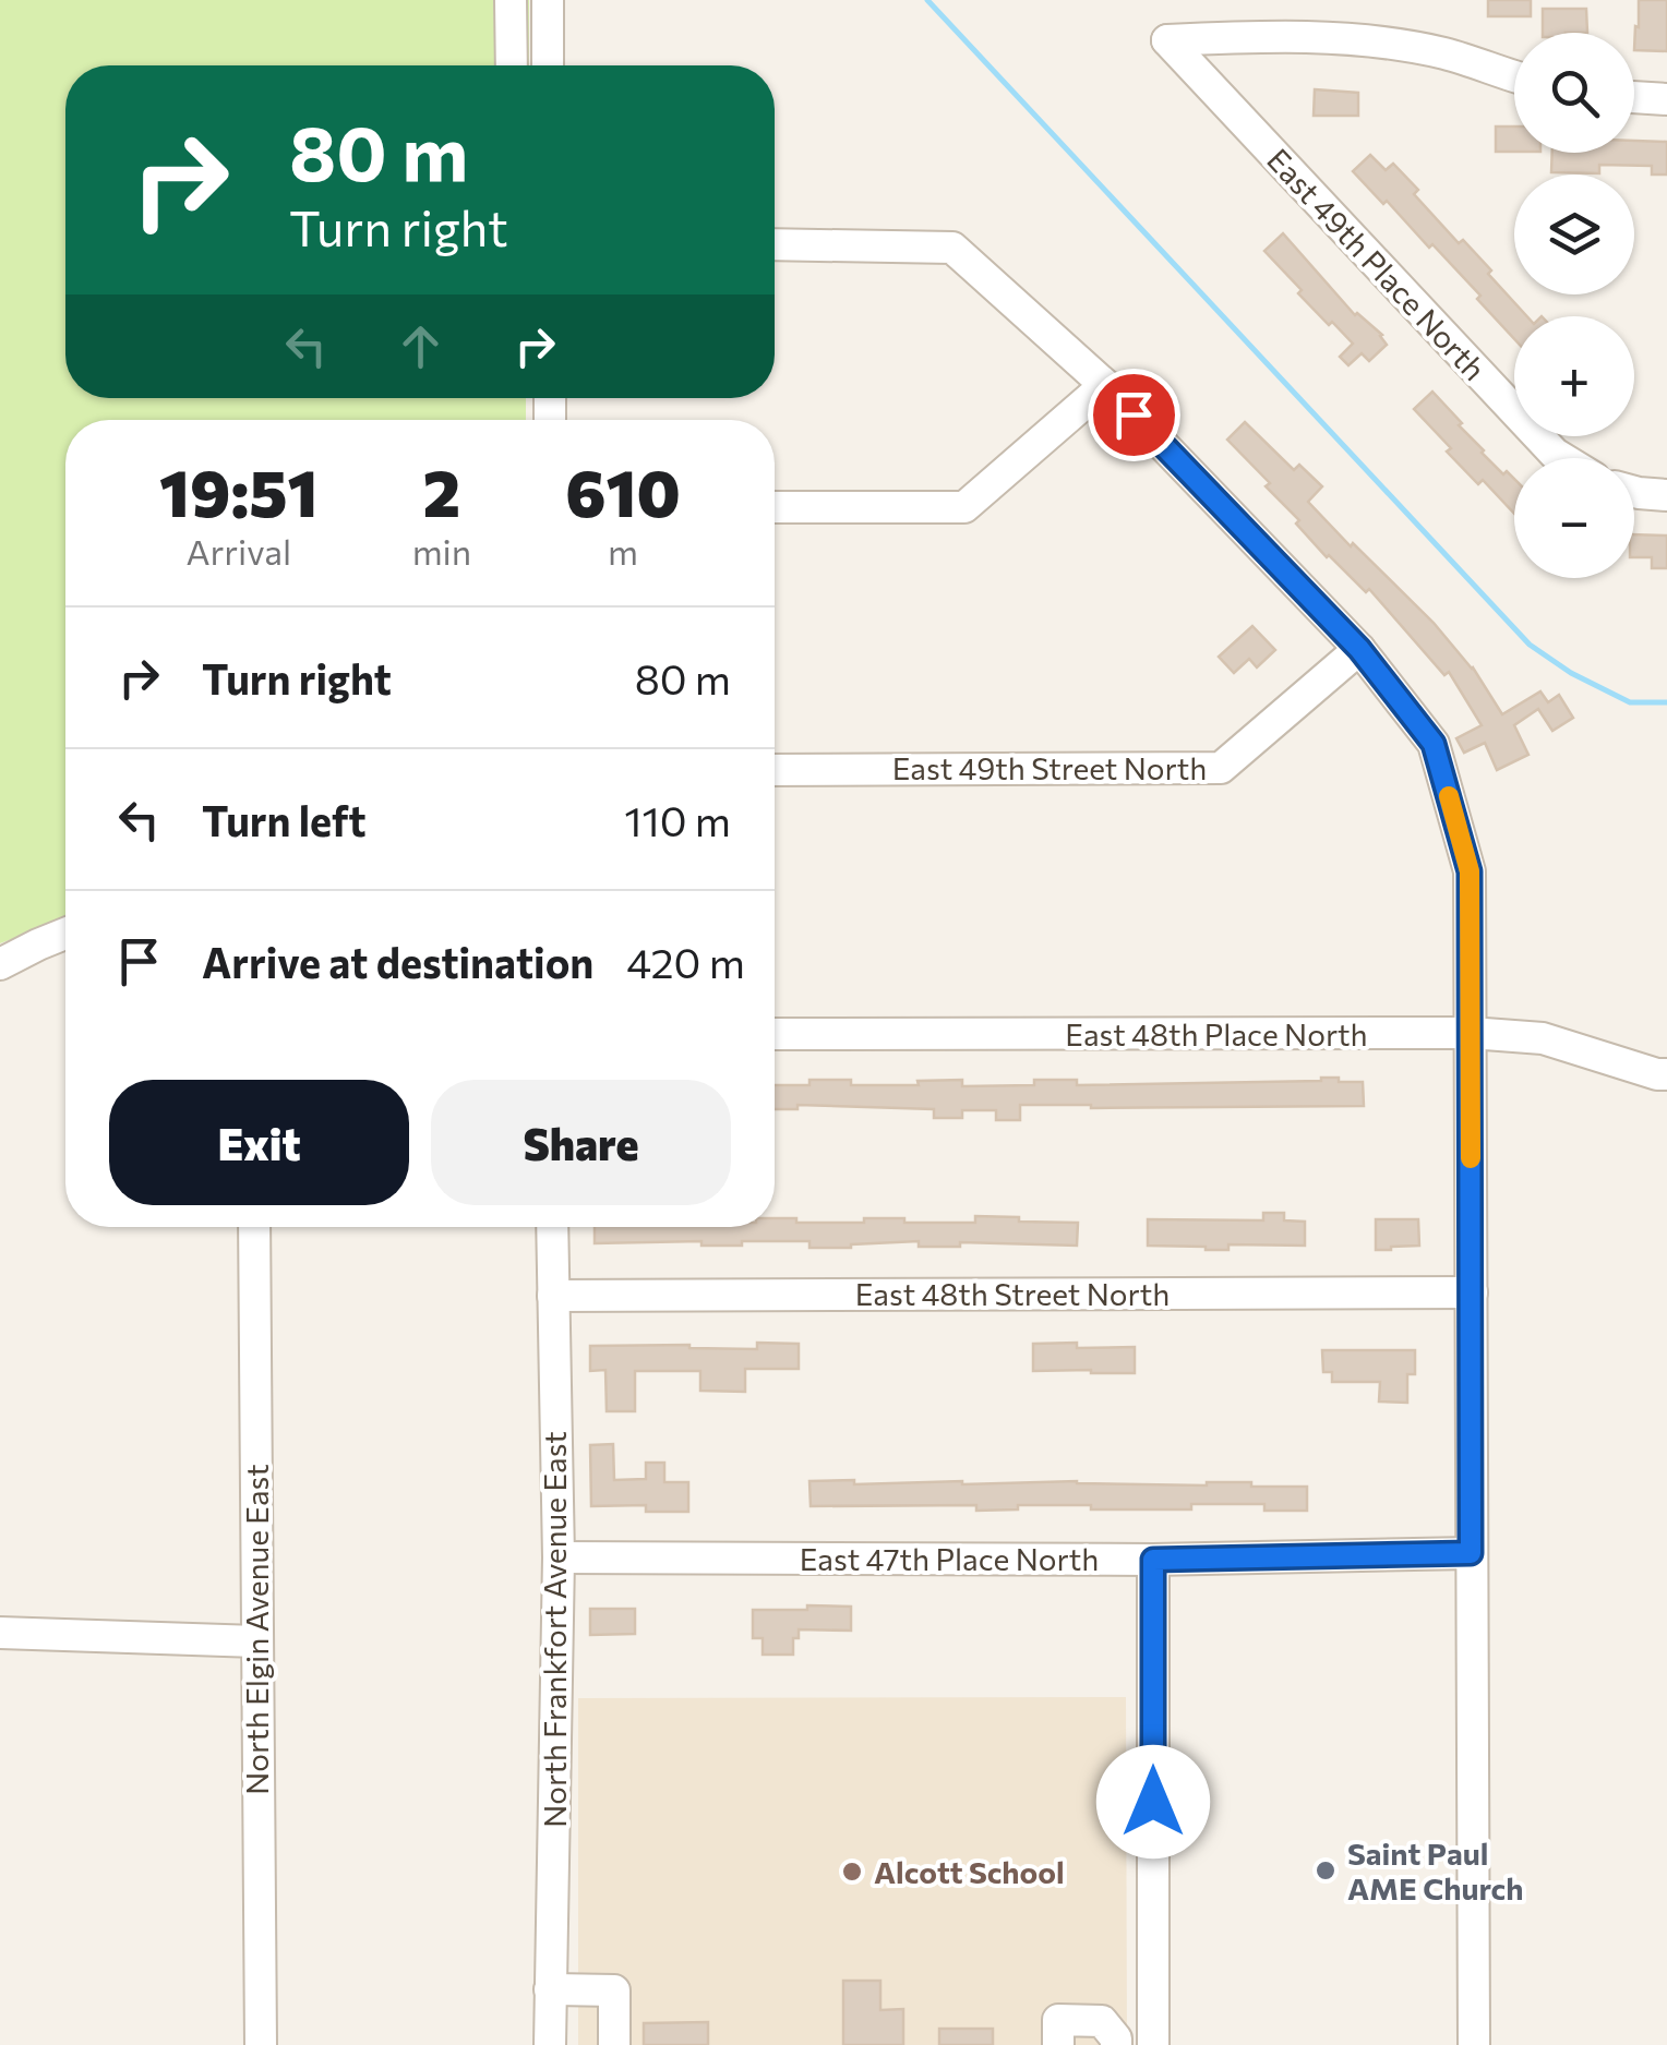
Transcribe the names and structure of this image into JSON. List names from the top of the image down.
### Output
{
  "streets": {
    "street": [
      "East 49th Place North",
      "East 49th Street North",
      "East 48th Place North",
      "East 48th Street North",
      "East 47th Place North",
      "North Elgin Avenue East",
      "North Frankfort Avenue East"
    ]
  },
  "crossings": [
    ["East 48th Street North", "North Frankfort Avenue East"],
    ["East 47th Place North", "North Frankfort Avenue East"]
  ],
  "places": ["Saint Paul AME Church", "Alcott School"],
  "page": {
    "map_buttons": ["+", "−"],
    "turn": ["80 m", "Turn right"],
    "eta": [
      "19:51",
      "Arrival",
      "2",
      "min",
      "610",
      "m"
    ],
    "list": [
      {
        "name": "Turn right",
        "value": "80 m"
      },
      {
        "name": "Turn left",
        "value": "110 m"
      },
      {
        "name": "Arrive at destination",
        "value": "420 m"
      }
    ],
    "buttons": ["Exit", "Share"]
  }
}
